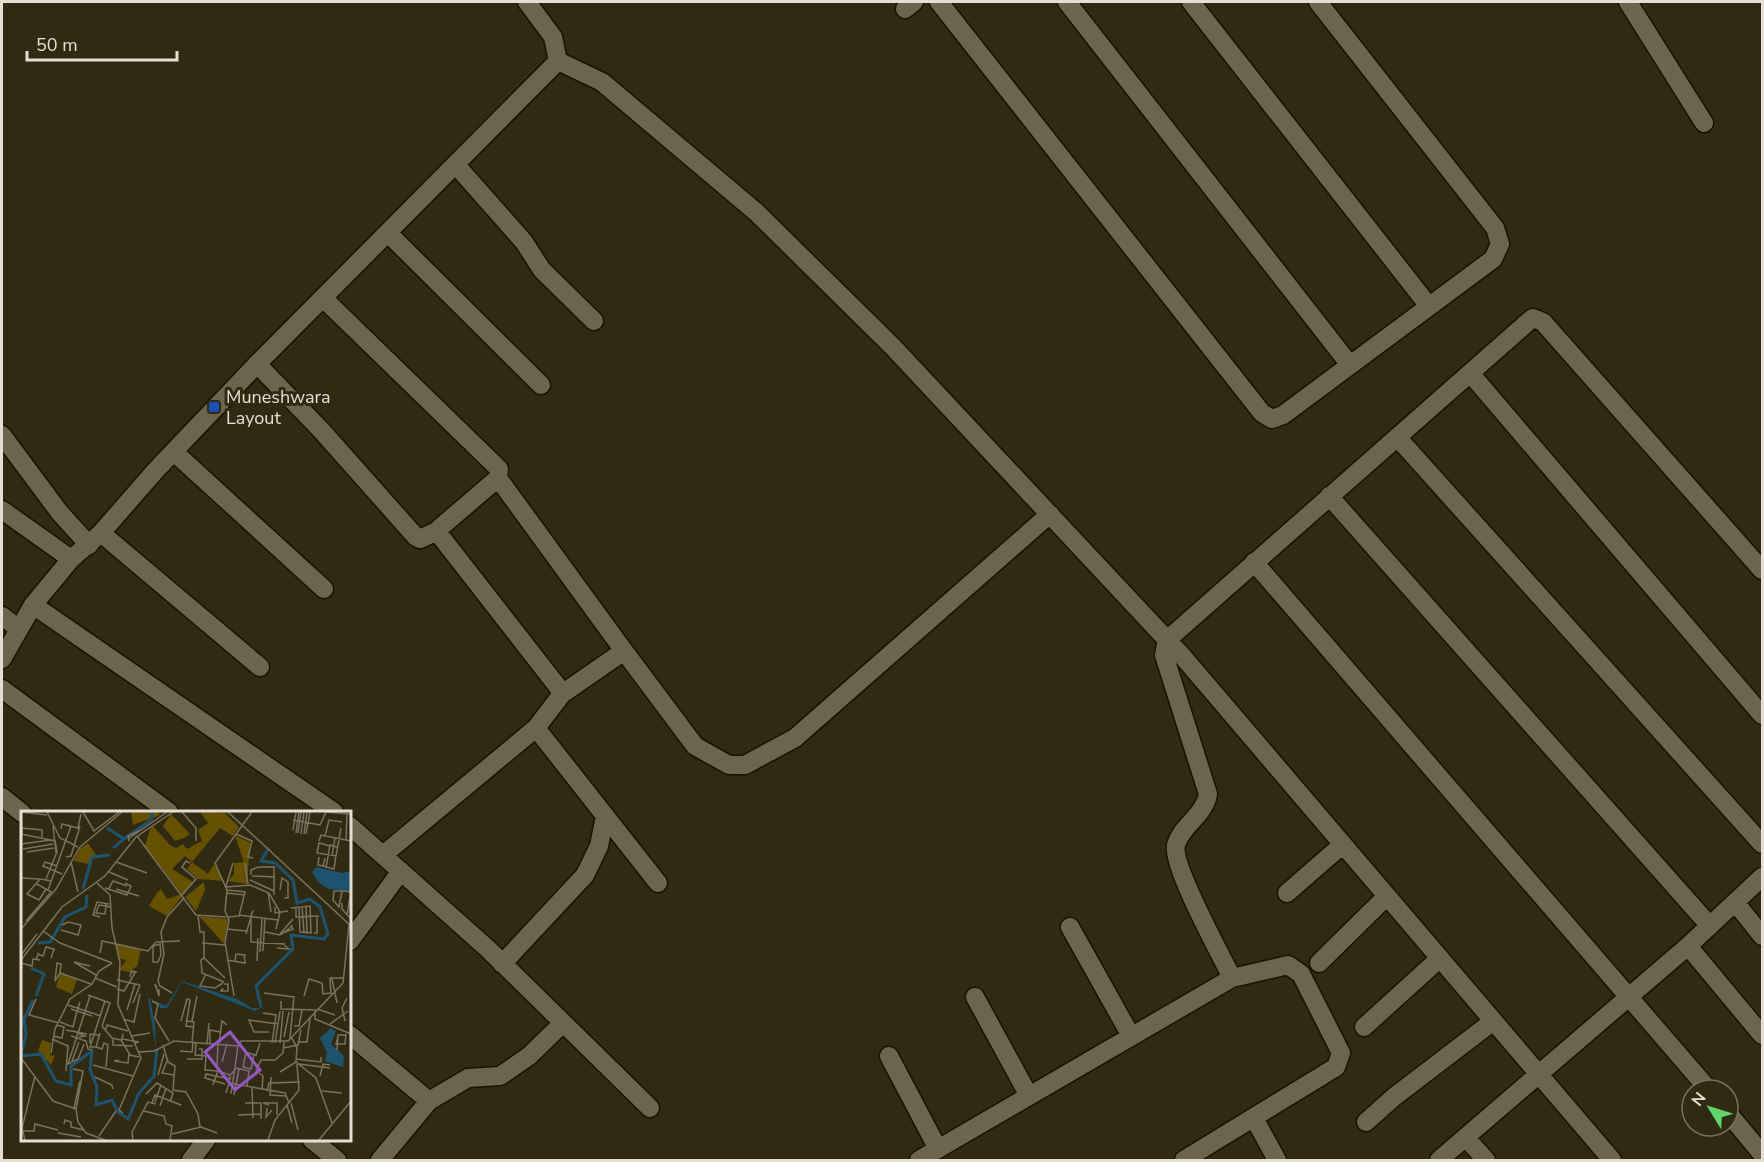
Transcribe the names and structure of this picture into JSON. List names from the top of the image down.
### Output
{
  "places": {
    "transit": ["Muneshwara Layout"]
  },
  "scale_bar": "50 m",
  "north": "top left"
}
